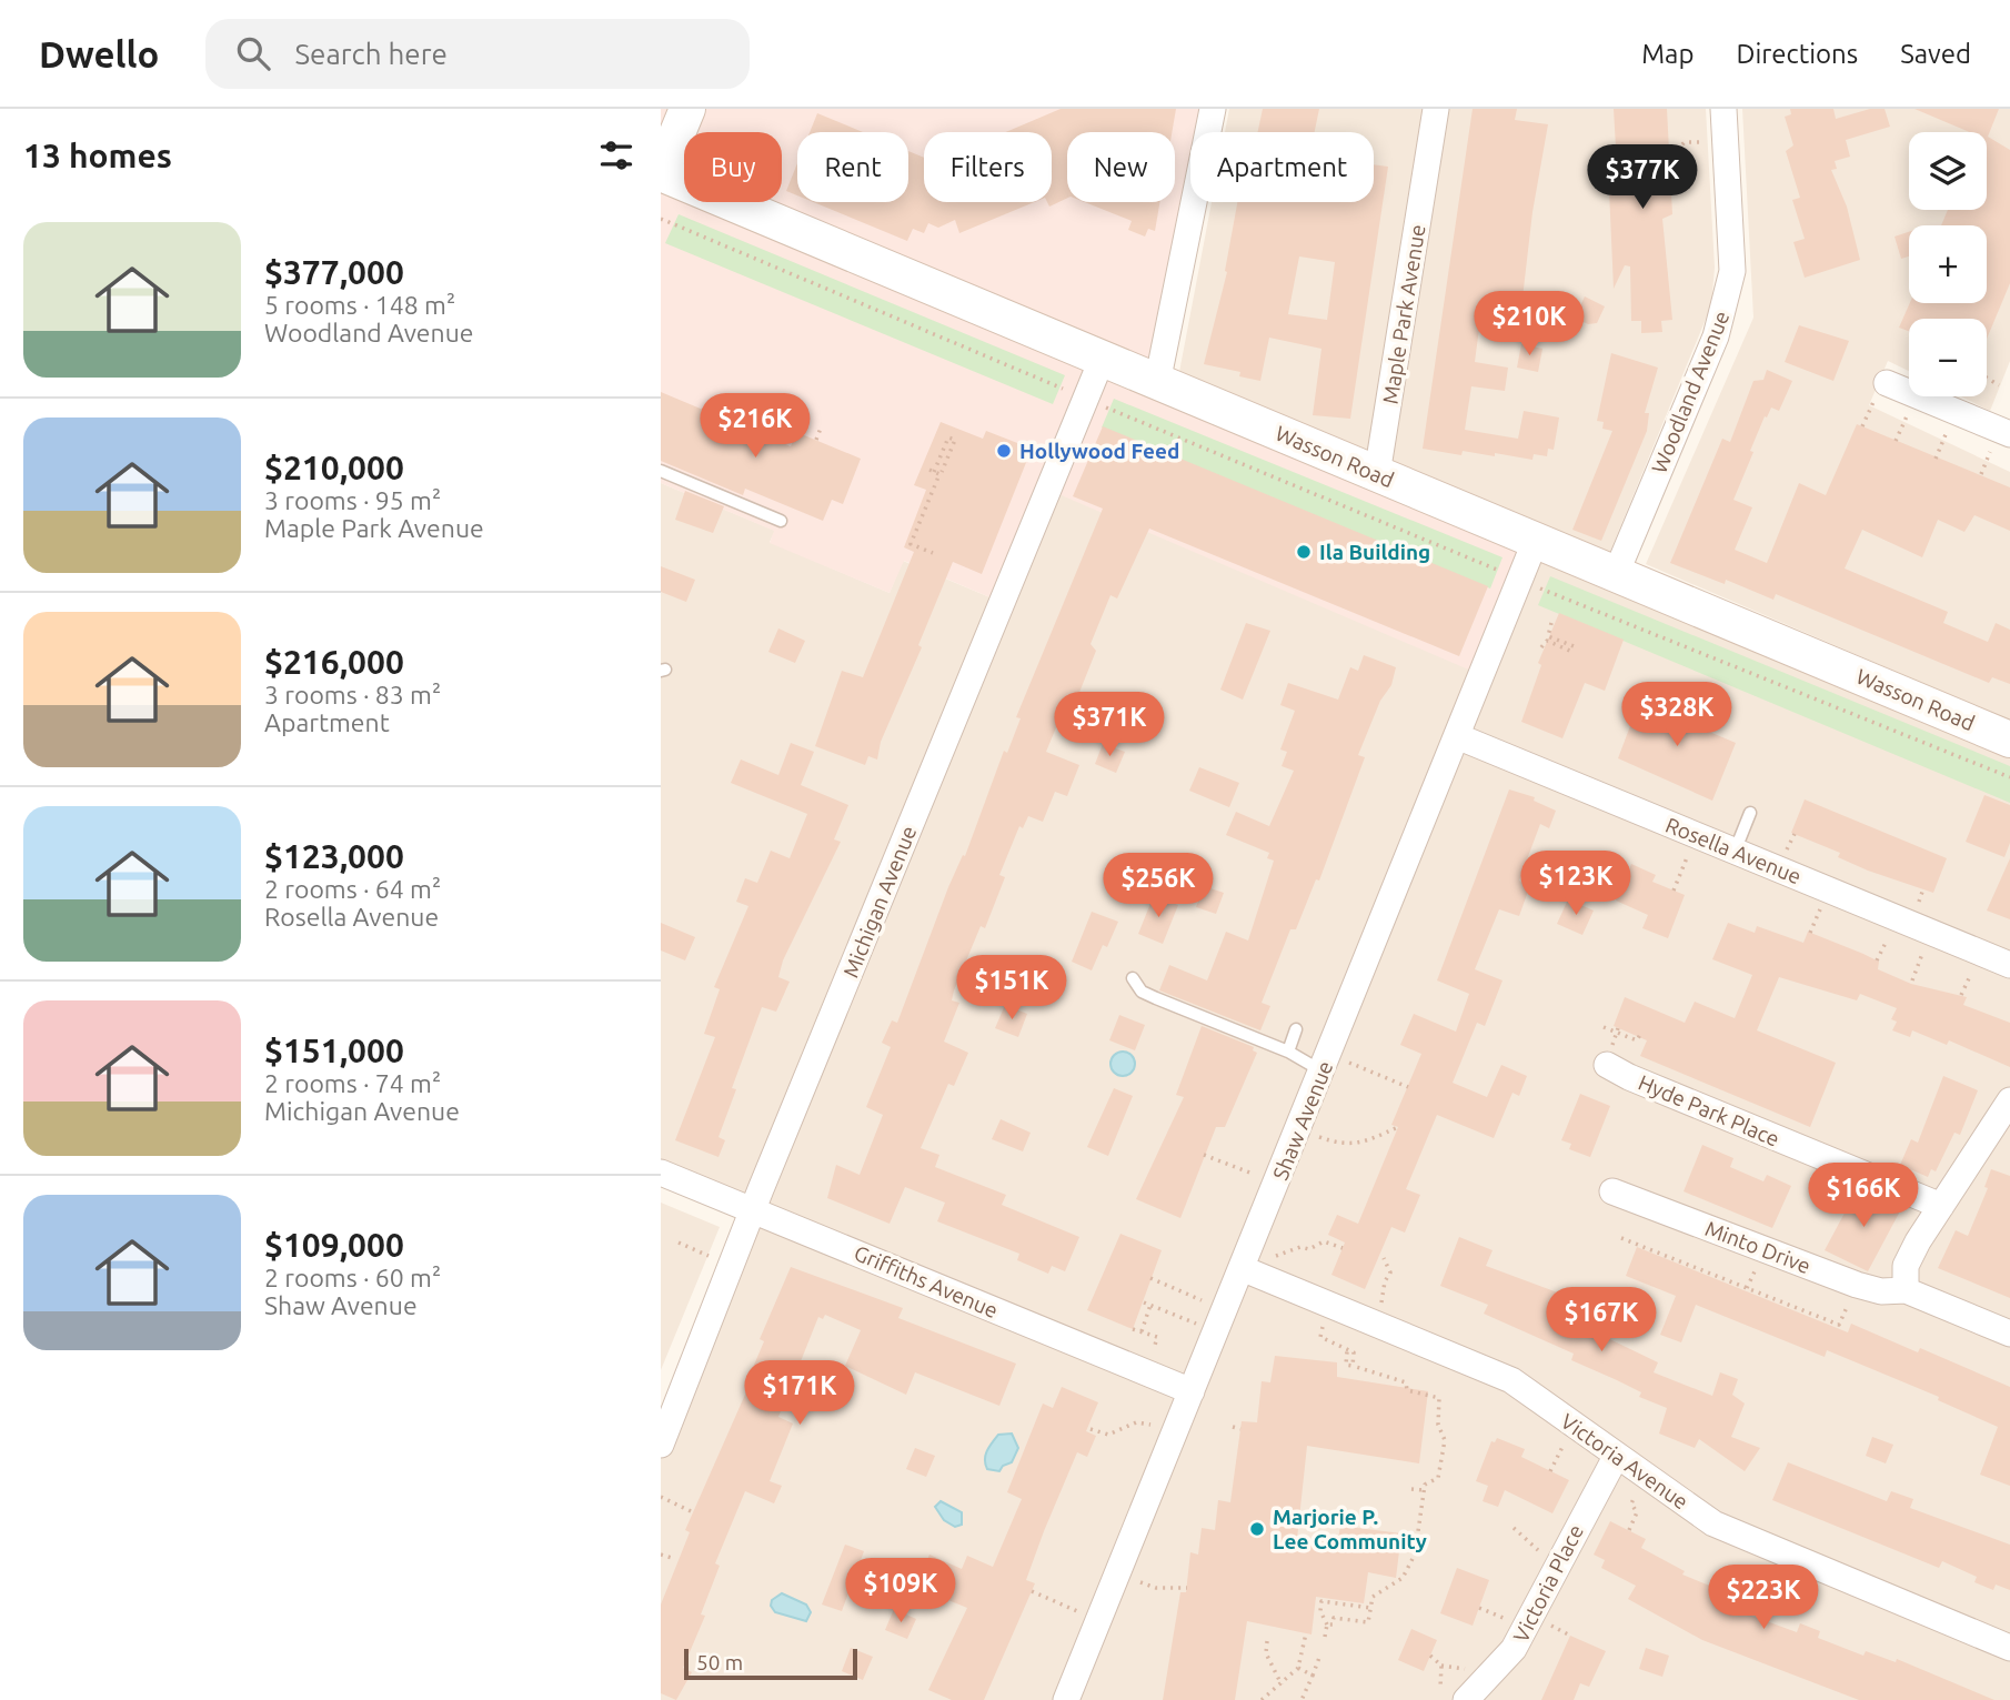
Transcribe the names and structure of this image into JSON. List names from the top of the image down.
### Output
{
  "streets": {
    "street": [
      "Maple Park Avenue",
      "Woodland Avenue",
      "Wasson Road",
      "Rosella Avenue",
      "Michigan Avenue",
      "Hyde Park Place",
      "Shaw Avenue",
      "Minto Drive",
      "Griffiths Avenue",
      "Victoria Avenue",
      "Victoria Place"
    ]
  },
  "crossings": [
    ["Maple Park Avenue", "Wasson Road"],
    ["Woodland Avenue", "Wasson Road"],
    ["Wasson Road", "Michigan Avenue"],
    ["Wasson Road", "Shaw Avenue"],
    ["Rosella Avenue", "Shaw Avenue"],
    ["Michigan Avenue", "Griffiths Avenue"],
    ["Shaw Avenue", "Griffiths Avenue"],
    ["Shaw Avenue", "Victoria Avenue"],
    ["Victoria Avenue", "Victoria Place"]
  ],
  "places": ["Hollywood Feed", "Ila Building", "Marjorie P. Lee Community"],
  "scale_bar": "50 m",
  "page": {
    "header": "Dwello",
    "search": "Search here",
    "nav": ["Map", "Directions", "Saved"],
    "heading": "13 homes",
    "map_buttons": ["+", "−"],
    "chip": [
      "Buy",
      "Rent",
      "Filters",
      "New",
      "Apartment"
    ],
    "price": [
      "$377K",
      "$210K",
      "$216K",
      "$328K",
      "$371K",
      "$123K",
      "$256K",
      "$151K",
      "$166K",
      "$167K",
      "$171K",
      "$109K",
      "$223K"
    ],
    "list": [
      {
        "name": "$377,000",
        "note": "5 rooms · 148 m² · Woodland Avenue"
      },
      {
        "name": "$210,000",
        "note": "3 rooms · 95 m² · Maple Park Avenue"
      },
      {
        "name": "$216,000",
        "note": "3 rooms · 83 m² · Apartment"
      },
      {
        "name": "$123,000",
        "note": "2 rooms · 64 m² · Rosella Avenue"
      },
      {
        "name": "$151,000",
        "note": "2 rooms · 74 m² · Michigan Avenue"
      },
      {
        "name": "$109,000",
        "note": "2 rooms · 60 m² · Shaw Avenue"
      }
    ],
    "scale": "50 m"
  }
}
